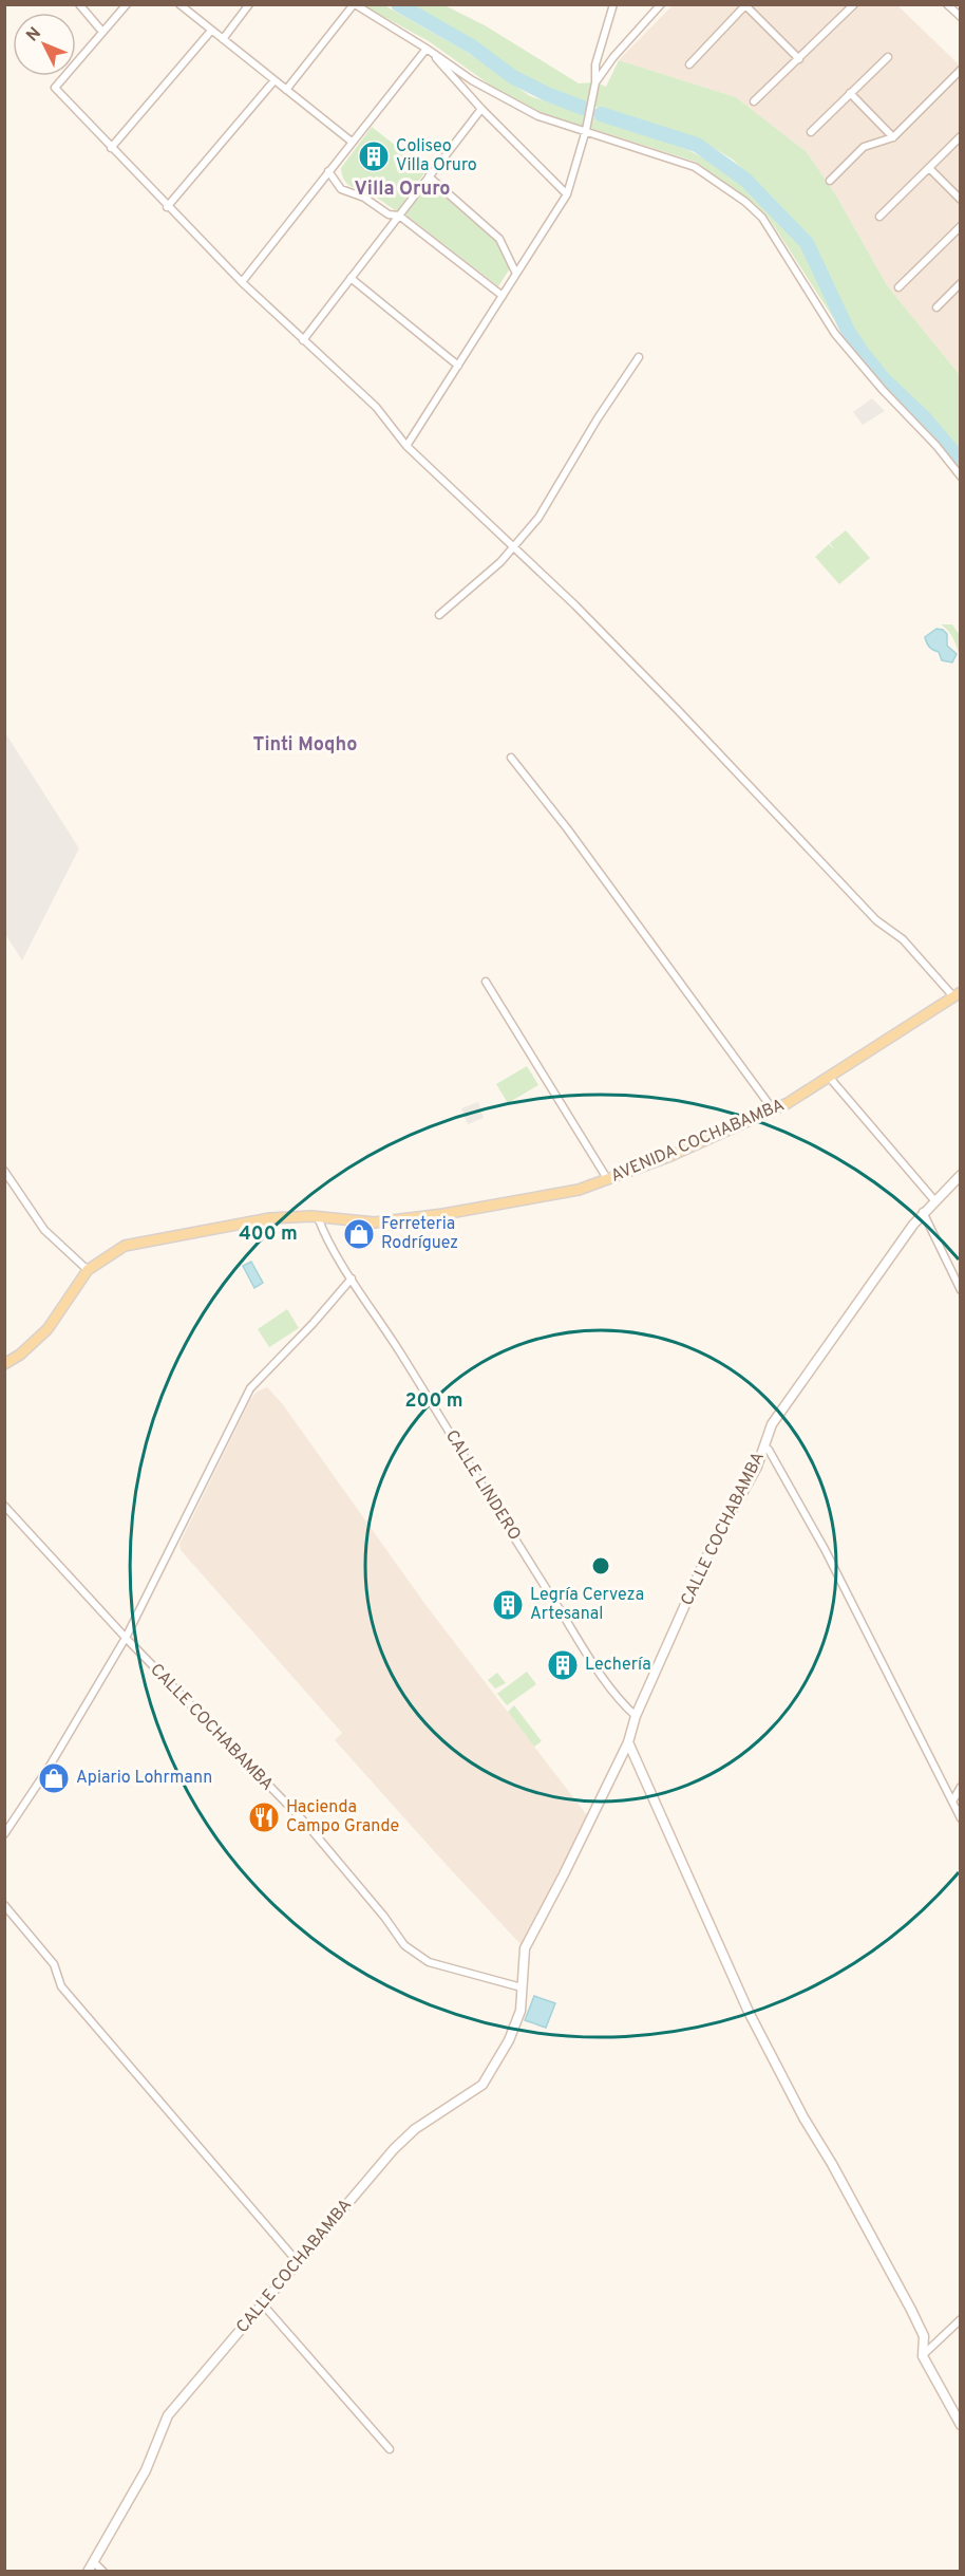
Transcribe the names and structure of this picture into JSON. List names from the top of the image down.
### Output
{
  "streets": {
    "main road": ["AVENIDA COCHABAMBA"],
    "street": ["CALLE LINDERO", "CALLE COCHABAMBA"]
  },
  "crossings": [
    ["AVENIDA COCHABAMBA", "CALLE LINDERO"],
    ["CALLE LINDERO", "CALLE COCHABAMBA"]
  ],
  "districts": ["Villa Oruro", "Tinti Moqho"],
  "places": {
    "building": ["Coliseo Villa Oruro", "Legría Cerveza Artesanal", "Lechería"],
    "shop": ["Ferreteria Rodríguez", "Apiario Lohrmann"],
    "restaurant": ["Hacienda Campo Grande"]
  },
  "north": "top left",
  "rings": ["400 m", "200 m"]
}
